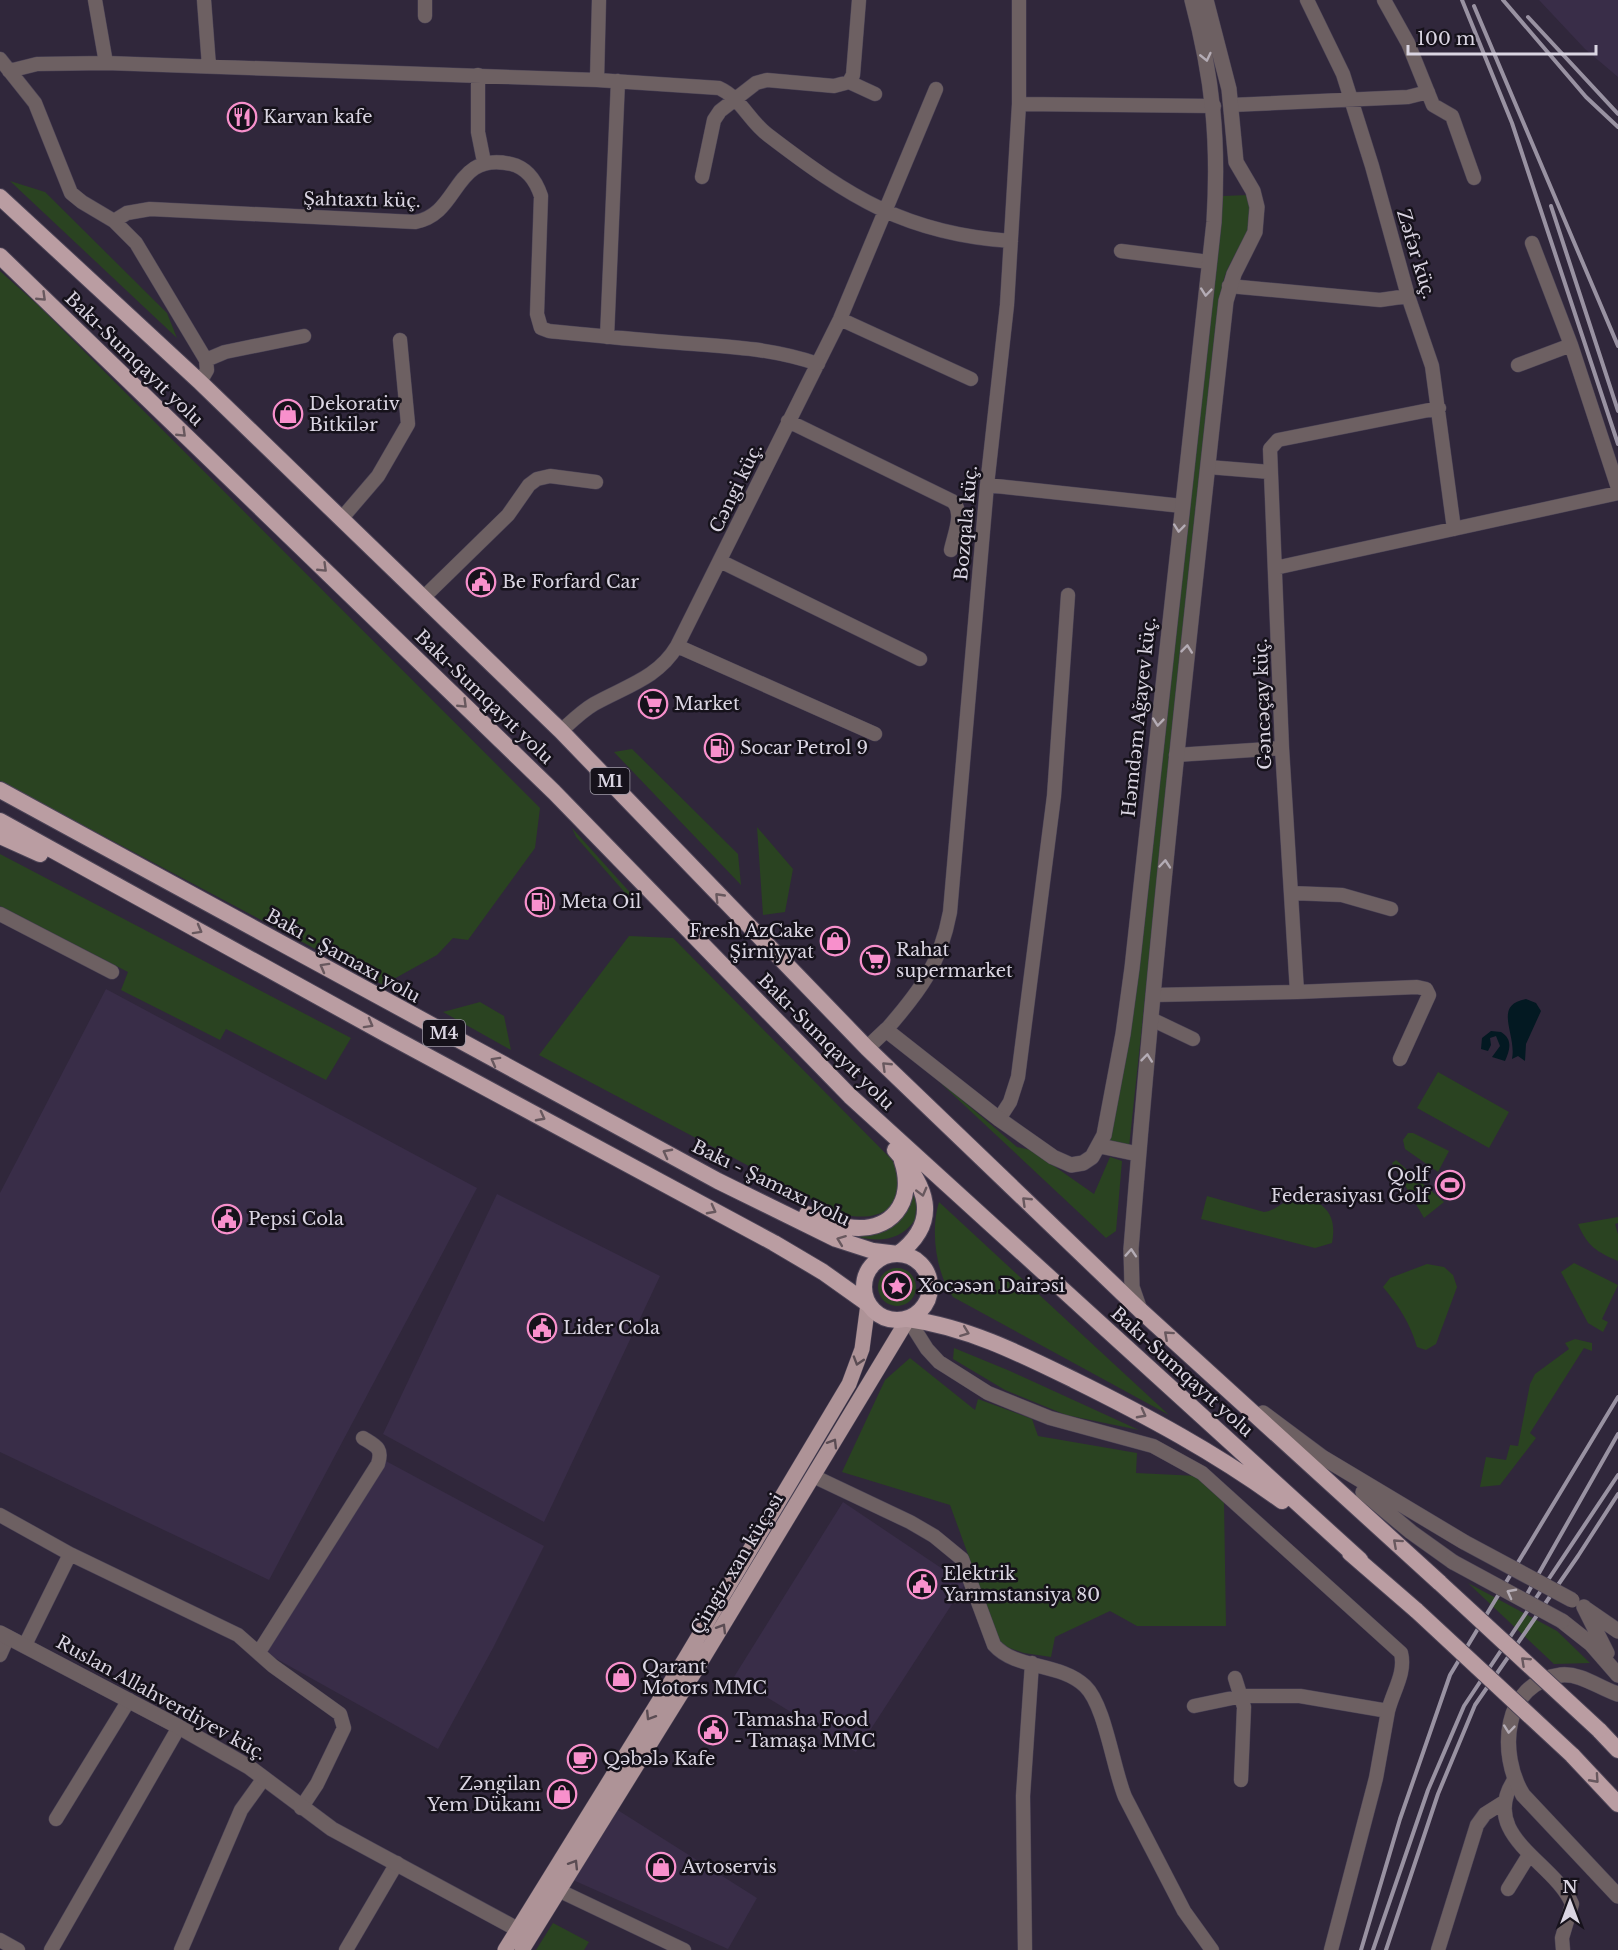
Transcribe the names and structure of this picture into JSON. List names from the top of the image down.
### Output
{
  "streets": {
    "highway": [
      "Bakı-Sumqayıt yolu",
      "M1",
      "Bakı - Şamaxı yolu",
      "M4"
    ],
    "main road": ["Çingiz xan küçəsi"],
    "street": [
      "Şahtaxtı küç.",
      "Zəfər küç.",
      "Cəngi küç.",
      "Bozqala küç.",
      "Gəncəçay küç.",
      "Həmdəm Ağayev küç.",
      "Ruslan Allahverdiyev küç."
    ]
  },
  "crossings": [
    ["Zəfər küç.", "Gəncəçay küç."],
    ["Bakı-Sumqayıt yolu", "Cəngi küç."],
    ["Bakı - Şamaxı yolu", "M4"],
    ["Bakı - Şamaxı yolu", "Çingiz xan küçəsi"],
    ["M4", "Çingiz xan küçəsi"],
    ["Çingiz xan küçəsi", "Ruslan Allahverdiyev küç."]
  ],
  "places": {
    "restaurant": ["Karvan kafe"],
    "shop": [
      "Dekorativ Bitkilər",
      "Fresh AzCake Şirniyyat",
      "Qarant Motors MMC",
      "Zəngilan Yem Dükanı",
      "Avtoservis"
    ],
    "public building": [
      "Be Forfard Car",
      "Pepsi Cola",
      "Lider Cola",
      "Elektrik Yarımstansiya 80",
      "Tamasha Food - Tamaşa MMC"
    ],
    "supermarket": ["Market", "Rahat supermarket"],
    "fuel station": ["Socar Petrol 9", "Meta Oil"],
    "sports": ["Qolf Federasiyası Golf"],
    "place": ["Xocəsən Dairəsi"],
    "cafe": ["Qəbələ Kafe"]
  },
  "scale_bar": "100 m",
  "north": "top"
}
